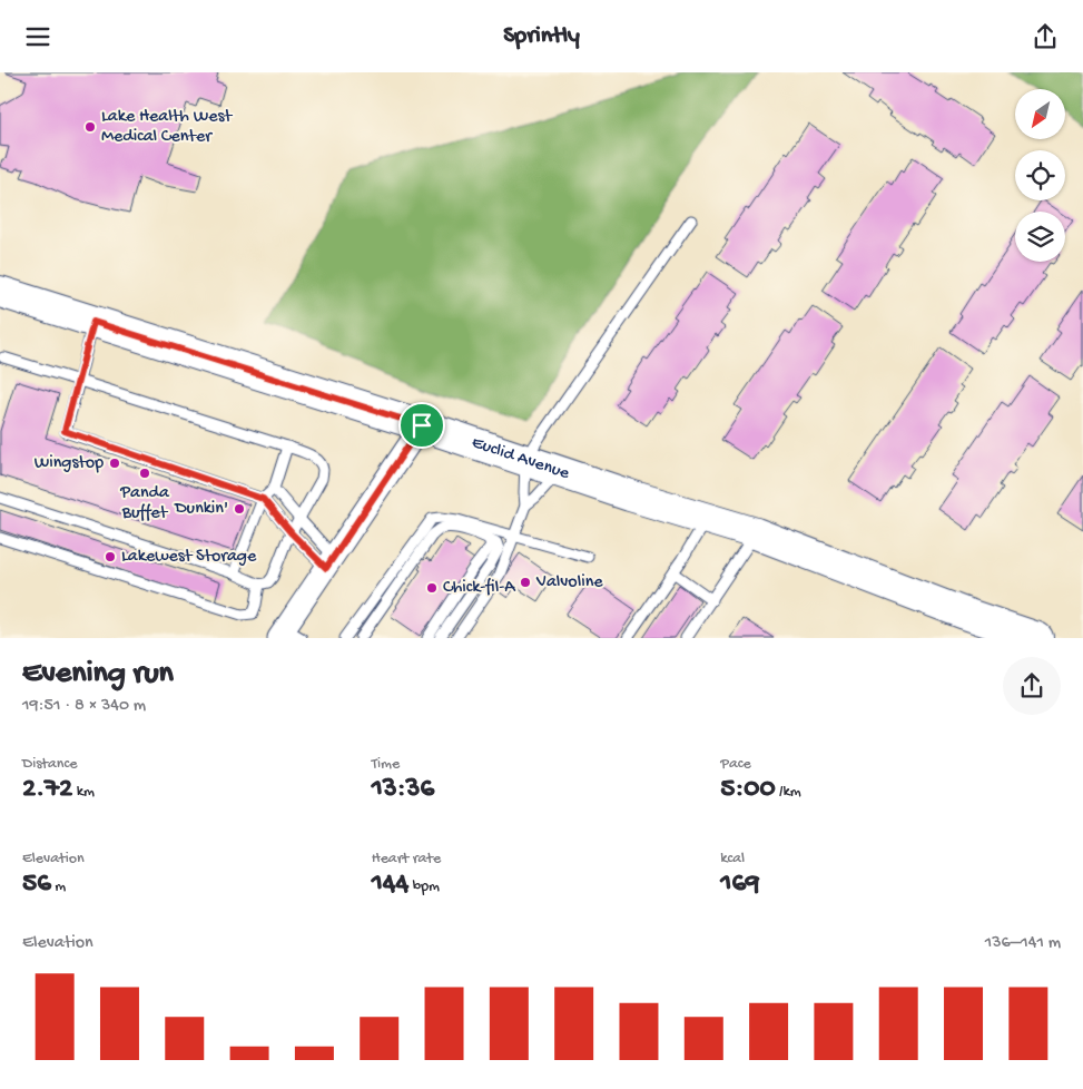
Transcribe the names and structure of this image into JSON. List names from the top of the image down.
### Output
{
  "streets": {
    "main road": ["Euclid Avenue"]
  },
  "places": [
    "Lake Health West Medical Center",
    "Wingstop",
    "Panda Buffet",
    "Dunkin'",
    "Lakewest Storage",
    "Valvoline",
    "Chick-fil-A"
  ],
  "north": "bottom left",
  "page": {
    "header": "Sprintly",
    "heading": ["Evening run", "19:51 · 8 × 340 m"],
    "stats": [
      ["Distance", "2.72 km"],
      ["Time", "13:36"],
      ["Pace", "5:00 /km"],
      ["Elevation", "56 m"],
      ["Heart rate", "144 bpm"],
      ["kcal", "169"]
    ],
    "chart": ["Elevation", "136–141 m"]
  }
}
